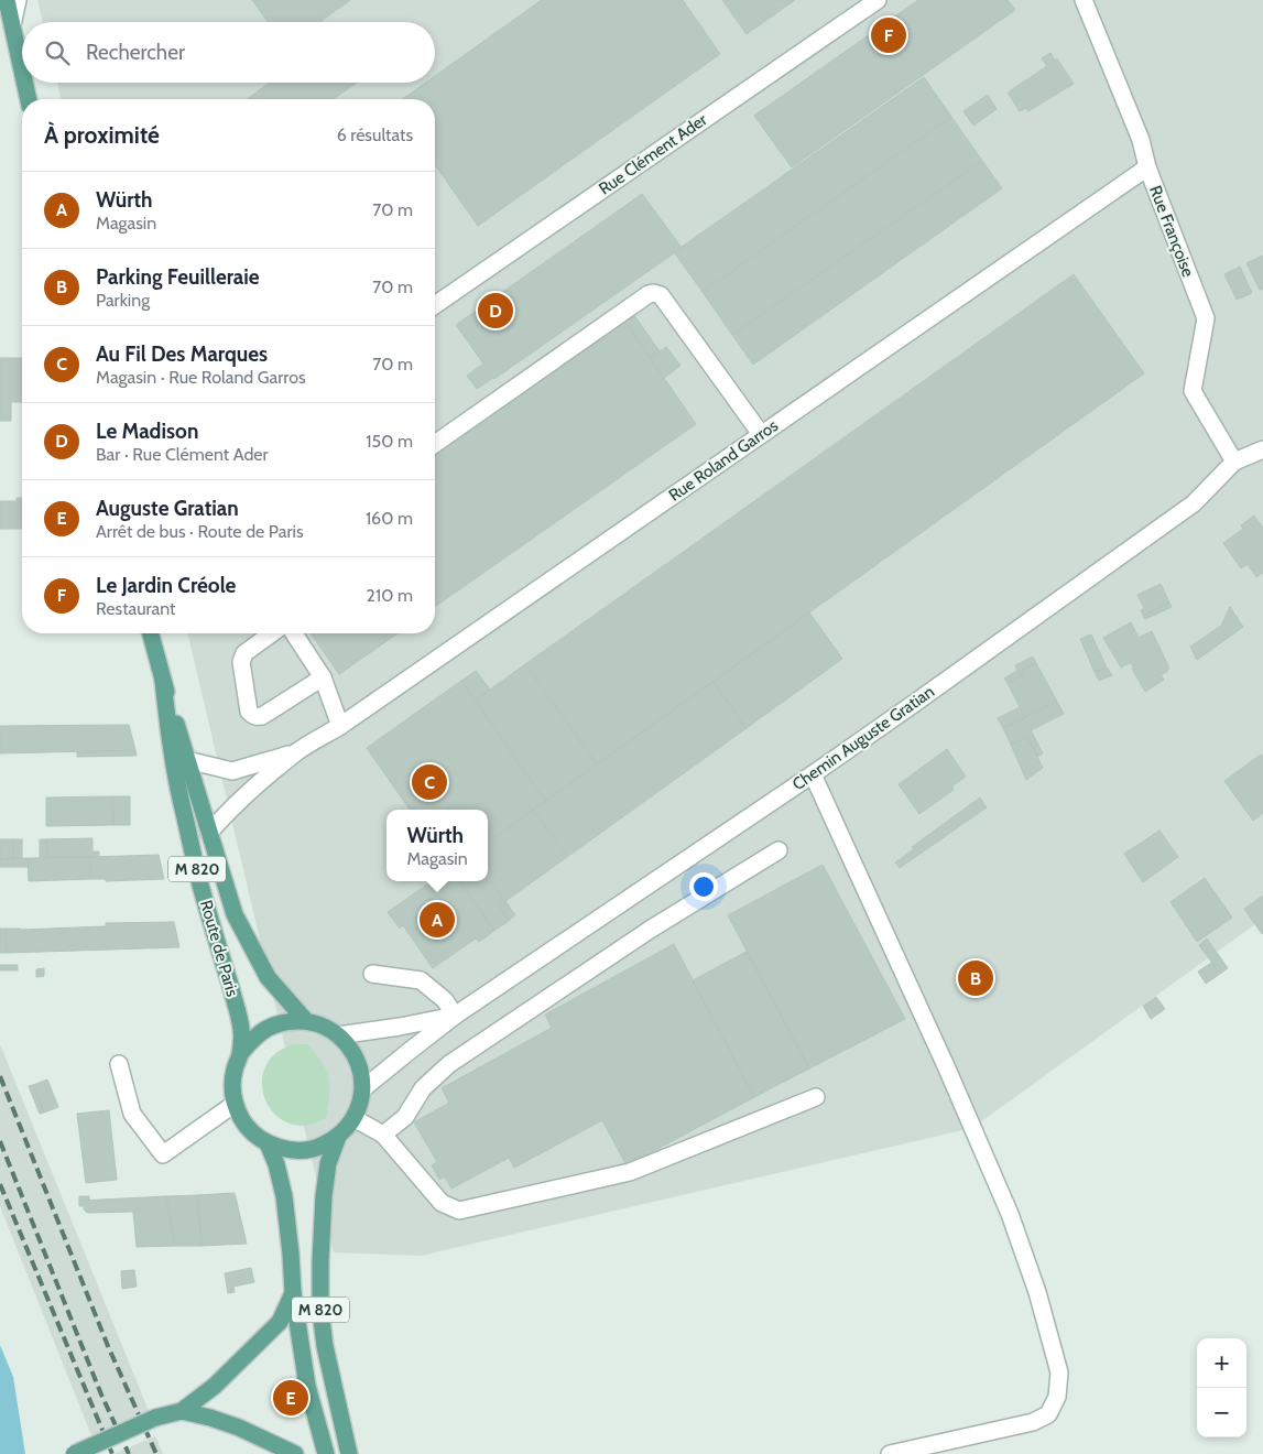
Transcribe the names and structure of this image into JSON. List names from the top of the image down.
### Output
{
  "streets": {
    "main road": ["M 820", "Route de Paris"],
    "street": [
      "Rue Clément Ader",
      "Rue Françoise",
      "Rue Roland Garros",
      "Chemin Auguste Gratian"
    ]
  },
  "crossings": [
    ["Rue Françoise", "Rue Roland Garros"],
    ["Rue Françoise", "Chemin Auguste Gratian"],
    ["Rue Roland Garros", "Route de Paris"],
    ["Chemin Auguste Gratian", "Route de Paris"]
  ],
  "page": {
    "pins": [
      "F",
      "D",
      "C",
      "A",
      "B",
      "E"
    ],
    "search": "Rechercher",
    "heading": ["À proximité", "6 résultats"],
    "list": [
      {
        "mark": "A",
        "name": "Würth",
        "note": "Magasin",
        "value": "70 m"
      },
      {
        "mark": "B",
        "name": "Parking Feuilleraie",
        "note": "Parking",
        "value": "70 m"
      },
      {
        "mark": "C",
        "name": "Au Fil Des Marques",
        "note": "Magasin · Rue Roland Garros",
        "value": "70 m"
      },
      {
        "mark": "D",
        "name": "Le Madison",
        "note": "Bar · Rue Clément Ader",
        "value": "150 m"
      },
      {
        "mark": "E",
        "name": "Auguste Gratian",
        "note": "Arrêt de bus · Route de Paris",
        "value": "160 m"
      },
      {
        "mark": "F",
        "name": "Le Jardin Créole",
        "note": "Restaurant",
        "value": "210 m"
      }
    ],
    "popup": ["Würth", "Magasin"],
    "map_buttons": ["+", "−"]
  }
}
